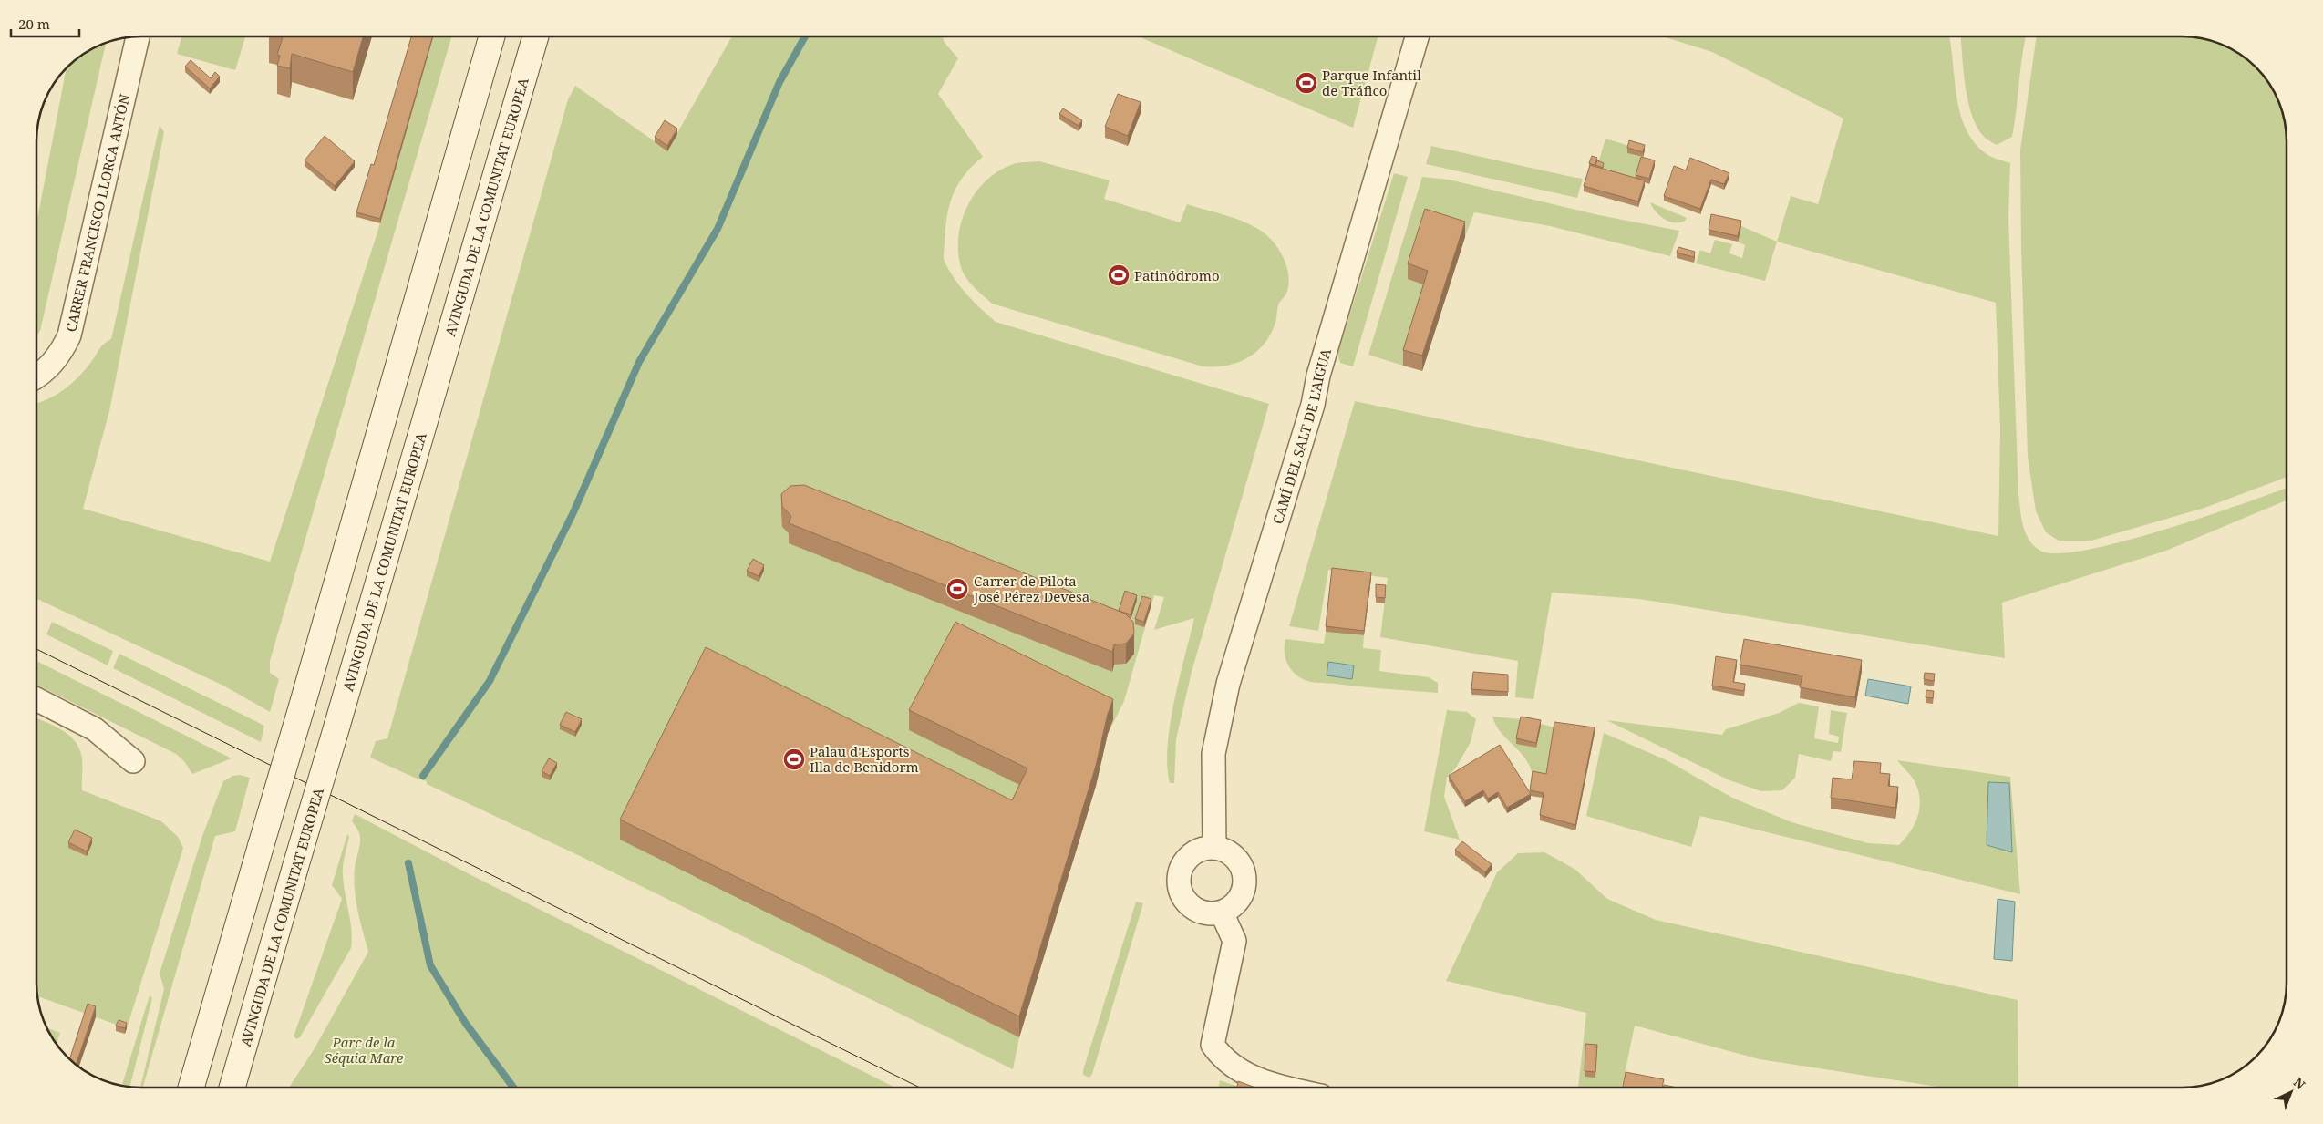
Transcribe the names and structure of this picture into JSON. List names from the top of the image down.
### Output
{
  "streets": {
    "main road": ["AVINGUDA DE LA COMUNITAT EUROPEA"],
    "street": ["CARRER FRANCISCO LLORCA ANTÓN", "CAMÍ DEL SALT DE L'AIGUA"]
  },
  "parks": ["Parc de la Séquia Mare"],
  "places": {
    "sports": [
      "Parque Infantil de Tráfico",
      "Patinódromo",
      "Carrer de Pilota José Pérez Devesa",
      "Palau d'Esports Illa de Benidorm"
    ]
  },
  "scale_bar": "20 m",
  "north": "top right"
}
